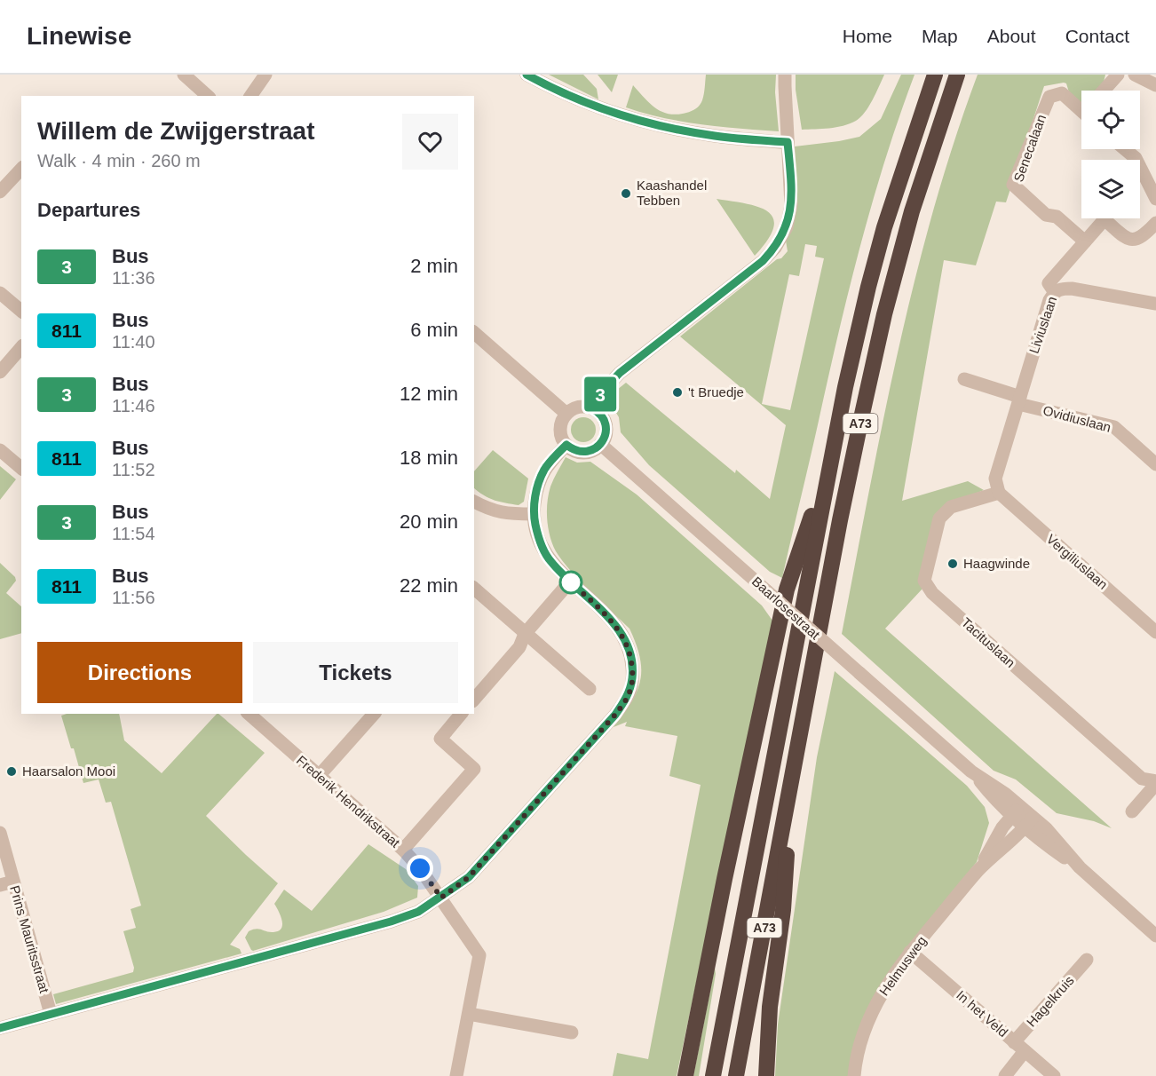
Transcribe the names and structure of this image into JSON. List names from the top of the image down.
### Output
{
  "streets": {
    "highway": ["A73"],
    "street": [
      "Senecalaan",
      "Liviuslaan",
      "Ovidiuslaan",
      "Vergiliuslaan",
      "Baarlosestraat",
      "Tacituslaan",
      "Frederik Hendrikstraat",
      "Prins Mauritsstraat",
      "Helmusweg",
      "Hagelkruis",
      "In het Veld"
    ]
  },
  "crossings": [
    ["Liviuslaan", "Ovidiuslaan"],
    ["Liviuslaan", "Vergiliuslaan"],
    ["Liviuslaan", "Tacituslaan"],
    ["Vergiliuslaan", "Tacituslaan"],
    ["Baarlosestraat", "Helmusweg"],
    ["Helmusweg", "In het Veld"],
    ["Hagelkruis", "In het Veld"]
  ],
  "places": [
    "Kaashandel Tebben",
    "'t Bruedje",
    "Haagwinde",
    "Haarsalon Mooi"
  ],
  "lines": ["bus line 3"],
  "page": {
    "header": "Linewise",
    "nav": [
      "Home",
      "Map",
      "About",
      "Contact"
    ],
    "on_map": "3",
    "heading": [
      ["Willem de Zwijgerstraat", "Walk · 4 min · 260 m"],
      "Departures"
    ],
    "list": [
      {
        "mark": "3",
        "name": "Bus",
        "note": "11:36",
        "value": "2 min"
      },
      {
        "mark": "811",
        "name": "Bus",
        "note": "11:40",
        "value": "6 min"
      },
      {
        "mark": "3",
        "name": "Bus",
        "note": "11:46",
        "value": "12 min"
      },
      {
        "mark": "811",
        "name": "Bus",
        "note": "11:52",
        "value": "18 min"
      },
      {
        "mark": "3",
        "name": "Bus",
        "note": "11:54",
        "value": "20 min"
      },
      {
        "mark": "811",
        "name": "Bus",
        "note": "11:56",
        "value": "22 min"
      }
    ],
    "buttons": ["Directions", "Tickets"]
  }
}
